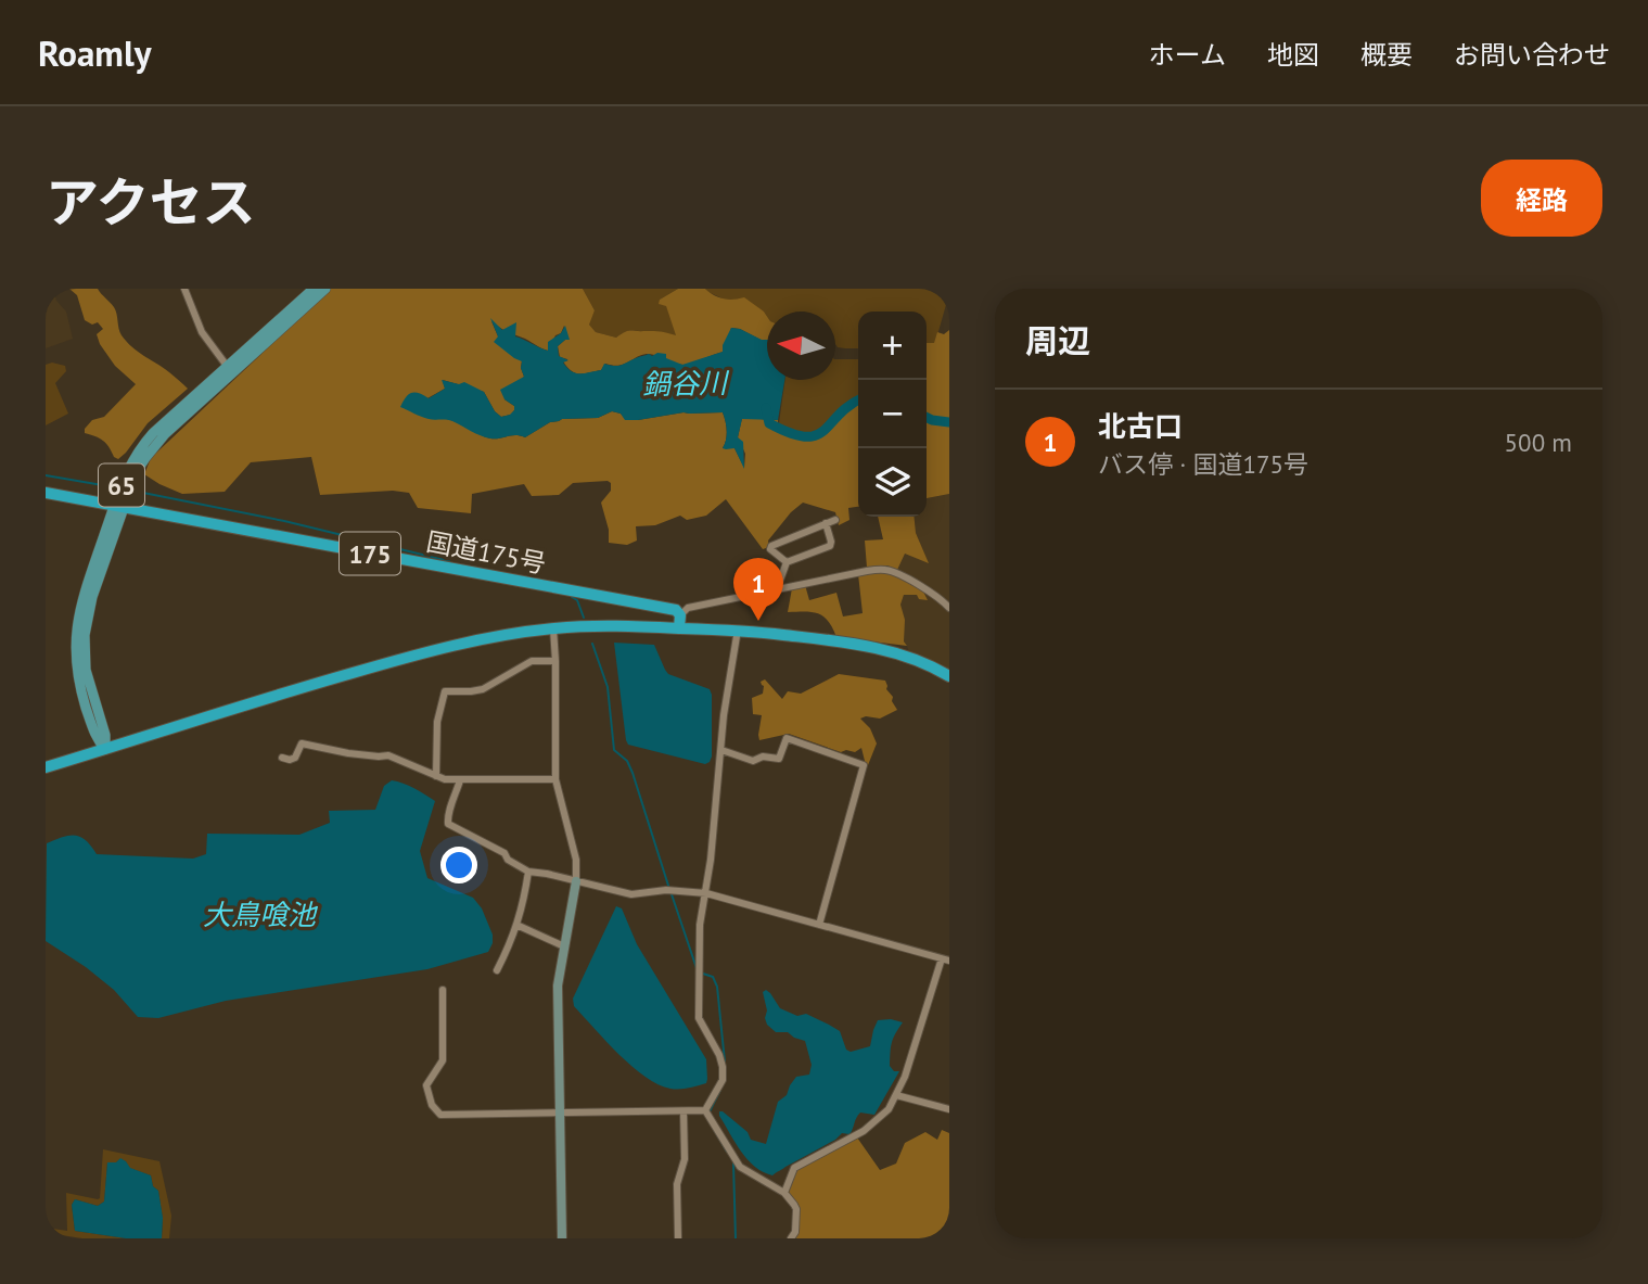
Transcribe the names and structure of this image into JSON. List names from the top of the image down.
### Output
{
  "streets": {
    "highway": ["国道175号", "175"],
    "main road": ["65"]
  },
  "crossings": [
    ["65", "国道175号"]
  ],
  "water": ["鍋谷川", "大鳥喰池"],
  "north": "left",
  "page": {
    "header": "Roamly",
    "nav": [
      "ホーム",
      "地図",
      "概要",
      "お問い合わせ"
    ],
    "title": "アクセス",
    "buttons": "経路",
    "heading": "周辺",
    "map_buttons": ["+", "−"],
    "list": [
      {
        "mark": "1",
        "name": "北古口",
        "note": "バス停 · 国道175号",
        "value": "500 m"
      }
    ],
    "pins": "1"
  }
}
